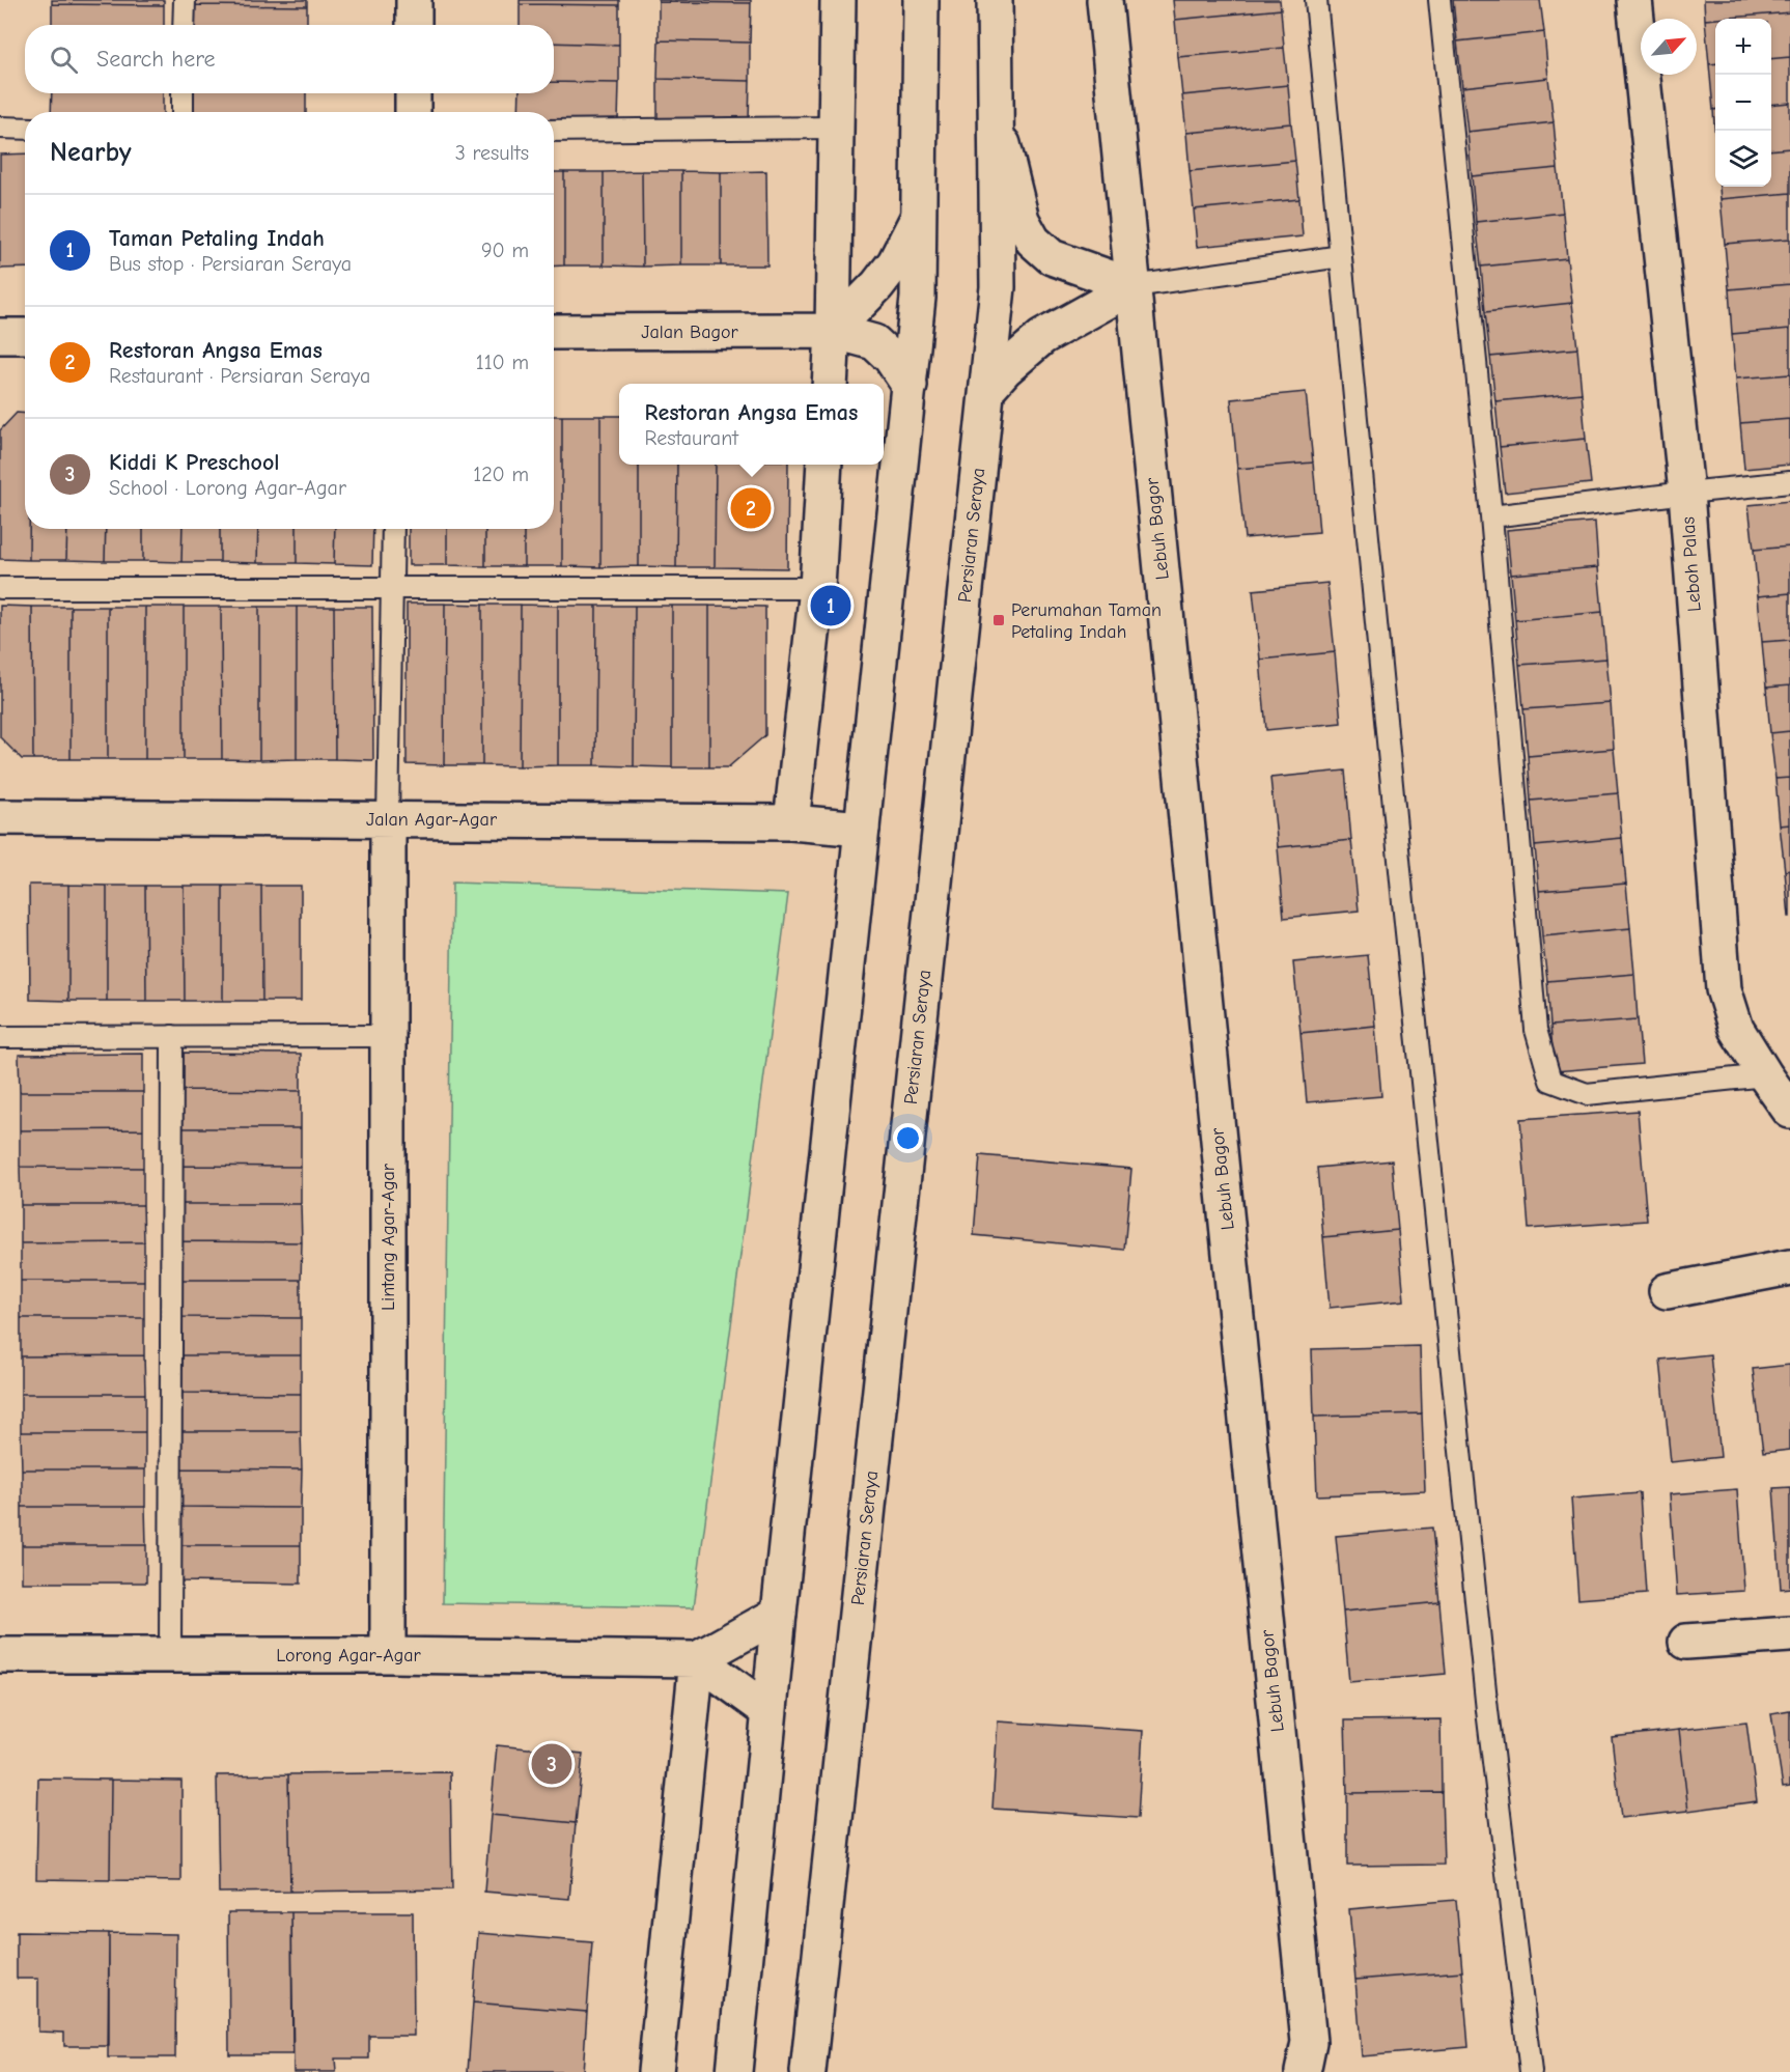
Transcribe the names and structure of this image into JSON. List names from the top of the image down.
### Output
{
  "streets": {
    "street": [
      "Jalan Bagor",
      "Lebuh Bagor",
      "Persiaran Seraya",
      "Leboh Palas",
      "Jalan Agar-Agar",
      "Lintang Agar-Agar",
      "Lorong Agar-Agar"
    ]
  },
  "crossings": [
    ["Jalan Agar-Agar", "Lintang Agar-Agar"],
    ["Lintang Agar-Agar", "Lorong Agar-Agar"]
  ],
  "places": {
    "transit": ["Perumahan Taman Petaling Indah"]
  },
  "north": "top right",
  "page": {
    "map_buttons": ["+", "−"],
    "search": "Search here",
    "heading": ["Nearby", "3 results"],
    "list": [
      {
        "mark": "1",
        "name": "Taman Petaling Indah",
        "note": "Bus stop · Persiaran Seraya",
        "value": "90 m"
      },
      {
        "mark": "2",
        "name": "Restoran Angsa Emas",
        "note": "Restaurant · Persiaran Seraya",
        "value": "110 m"
      },
      {
        "mark": "3",
        "name": "Kiddi K Preschool",
        "note": "School · Lorong Agar-Agar",
        "value": "120 m"
      }
    ],
    "popup": ["Restoran Angsa Emas", "Restaurant"],
    "pins": ["2", "1", "3"]
  }
}
